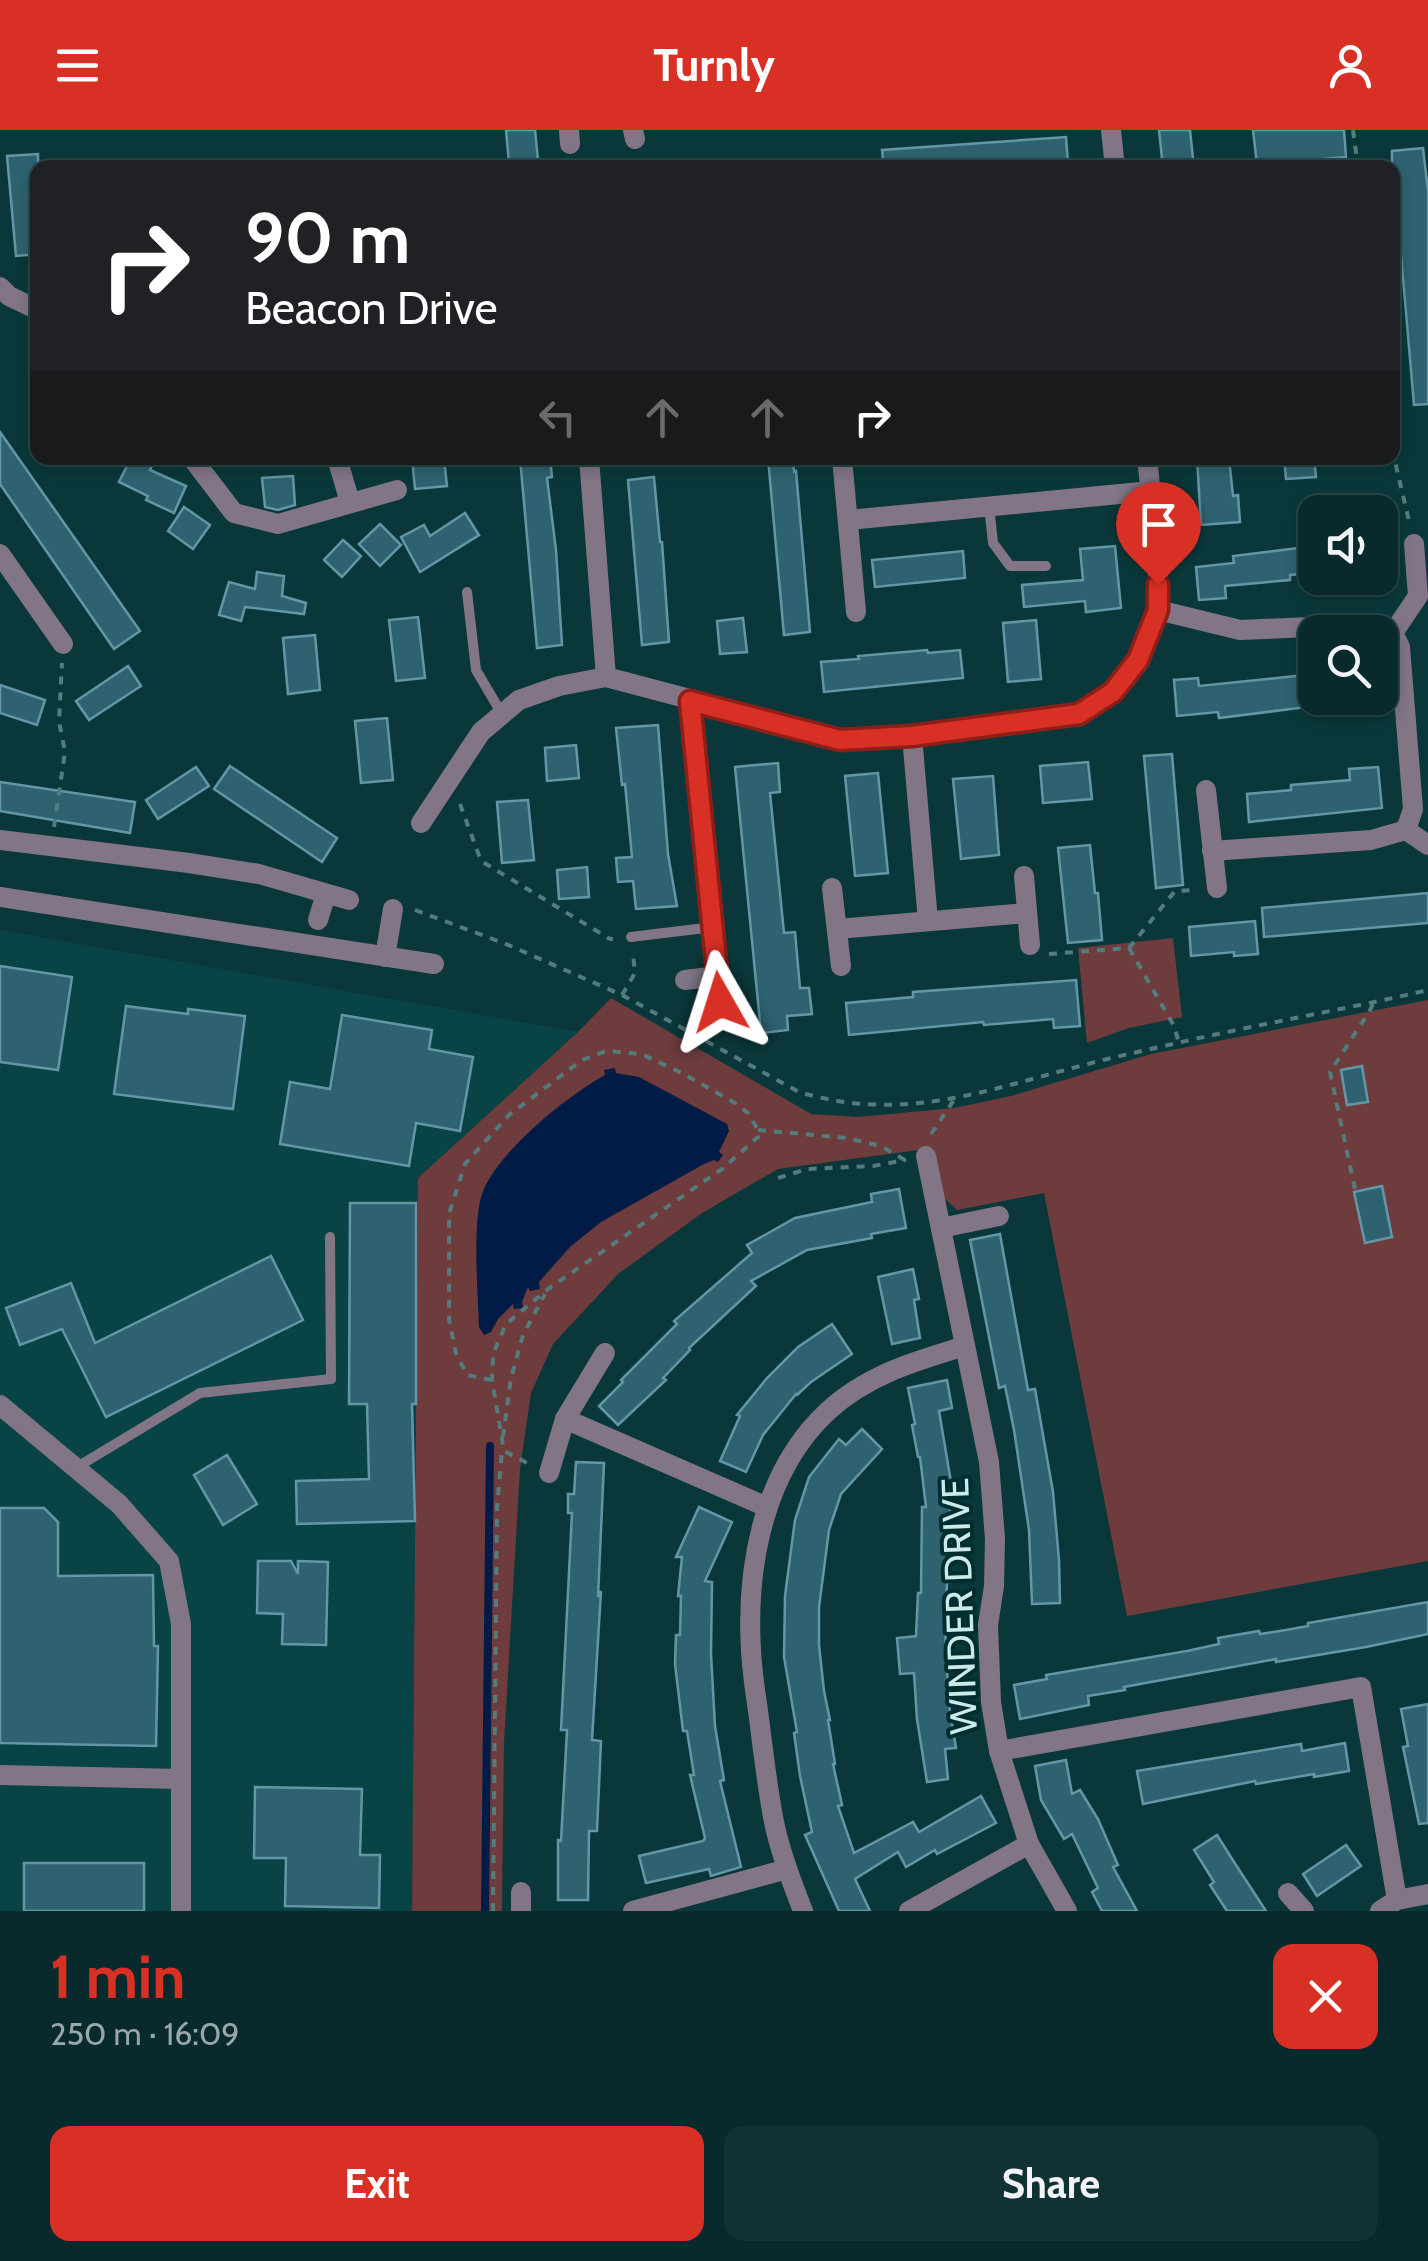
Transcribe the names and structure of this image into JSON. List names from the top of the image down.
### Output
{
  "streets": {
    "street": ["WINDER DRIVE"]
  },
  "page": {
    "header": "Turnly",
    "turn": ["90 m", "Beacon Drive"],
    "heading": ["1 min", "250 m · 16:09"],
    "buttons": ["Exit", "Share"]
  }
}
